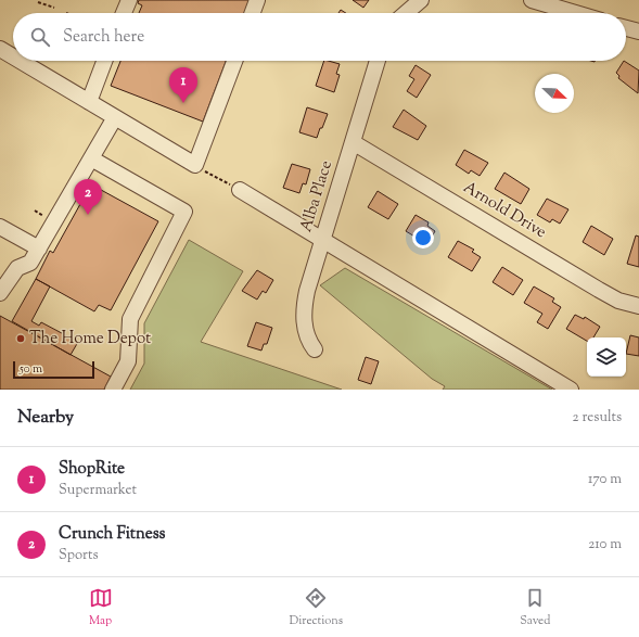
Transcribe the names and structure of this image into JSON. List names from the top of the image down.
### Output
{
  "streets": {
    "street": ["Alba Place", "Arnold Drive"]
  },
  "crossings": [
    ["Alba Place", "Arnold Drive"]
  ],
  "places": ["The Home Depot"],
  "scale_bar": "50 m",
  "north": "bottom right",
  "page": {
    "search": "Search here",
    "pins": ["1", "2"],
    "scale": "50 m",
    "heading": ["Nearby", "2 results"],
    "list": [
      {
        "mark": "1",
        "name": "ShopRite",
        "note": "Supermarket",
        "value": "170 m"
      },
      {
        "mark": "2",
        "name": "Crunch Fitness",
        "note": "Sports",
        "value": "210 m"
      }
    ],
    "nav": ["Map", "Directions", "Saved"]
  }
}
